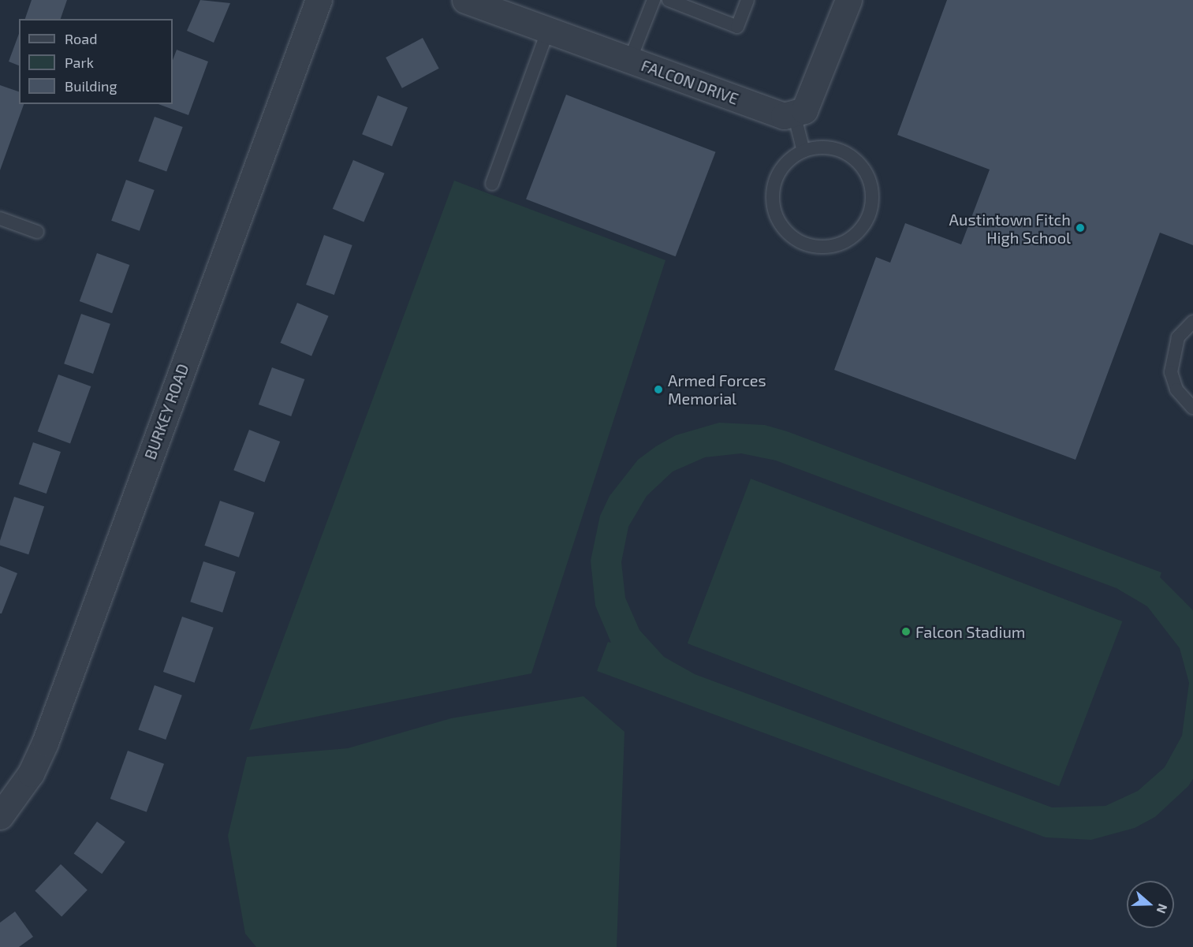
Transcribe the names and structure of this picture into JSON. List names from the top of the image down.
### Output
{
  "streets": {
    "street": ["FALCON DRIVE", "BURKEY ROAD"]
  },
  "places": ["Austintown Fitch High School", "Armed Forces Memorial", "Falcon Stadium"],
  "legend": ["Road", "Park", "Building"],
  "north": "right"
}
